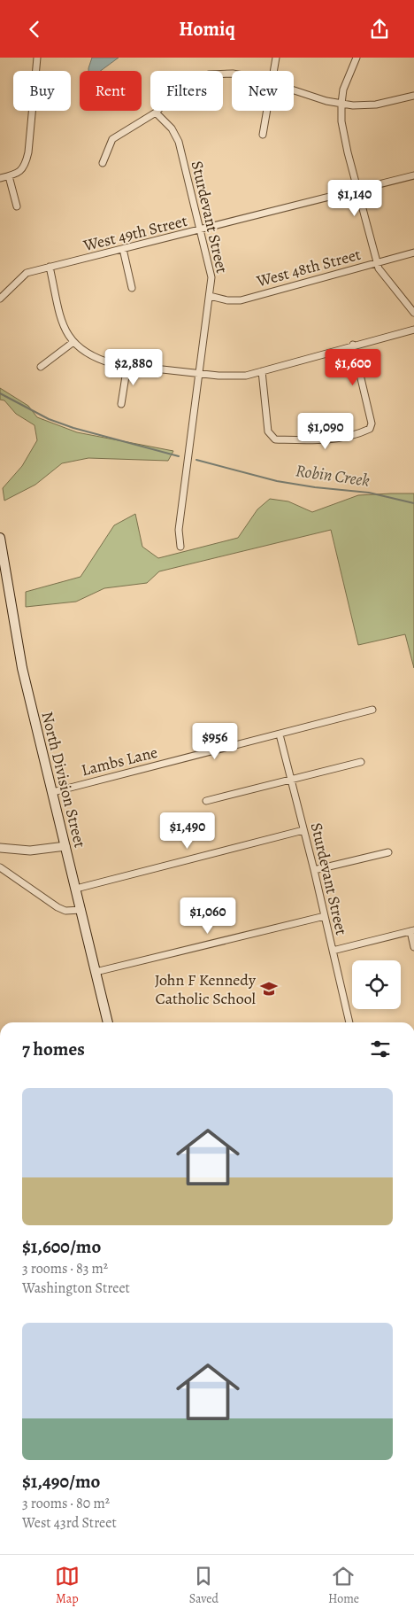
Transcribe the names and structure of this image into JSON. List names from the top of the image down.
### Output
{
  "streets": {
    "main road": ["North Division Street"],
    "street": [
      "Sturdevant Street",
      "West 49th Street",
      "West 48th Street",
      "Lambs Lane"
    ]
  },
  "crossings": [
    ["Sturdevant Street", "West 49th Street"],
    ["Sturdevant Street", "West 48th Street"],
    ["Lambs Lane", "North Division Street"]
  ],
  "water": ["Robin Creek"],
  "places": {
    "school or university": ["John F Kennedy Catholic School"]
  },
  "page": {
    "header": "Homiq",
    "chip": [
      "Buy",
      "Rent",
      "Filters",
      "New"
    ],
    "price": [
      "$1,140",
      "$2,880",
      "$1,600",
      "$1,090",
      "$956",
      "$1,490",
      "$1,060"
    ],
    "heading": "7 homes",
    "list": [
      {
        "name": "$1,600/mo",
        "note": "3 rooms · 83 m² · Washington Street"
      },
      {
        "name": "$1,490/mo",
        "note": "3 rooms · 80 m² · West 43rd Street"
      }
    ],
    "tabs": ["Map", "Saved", "Home"]
  }
}
